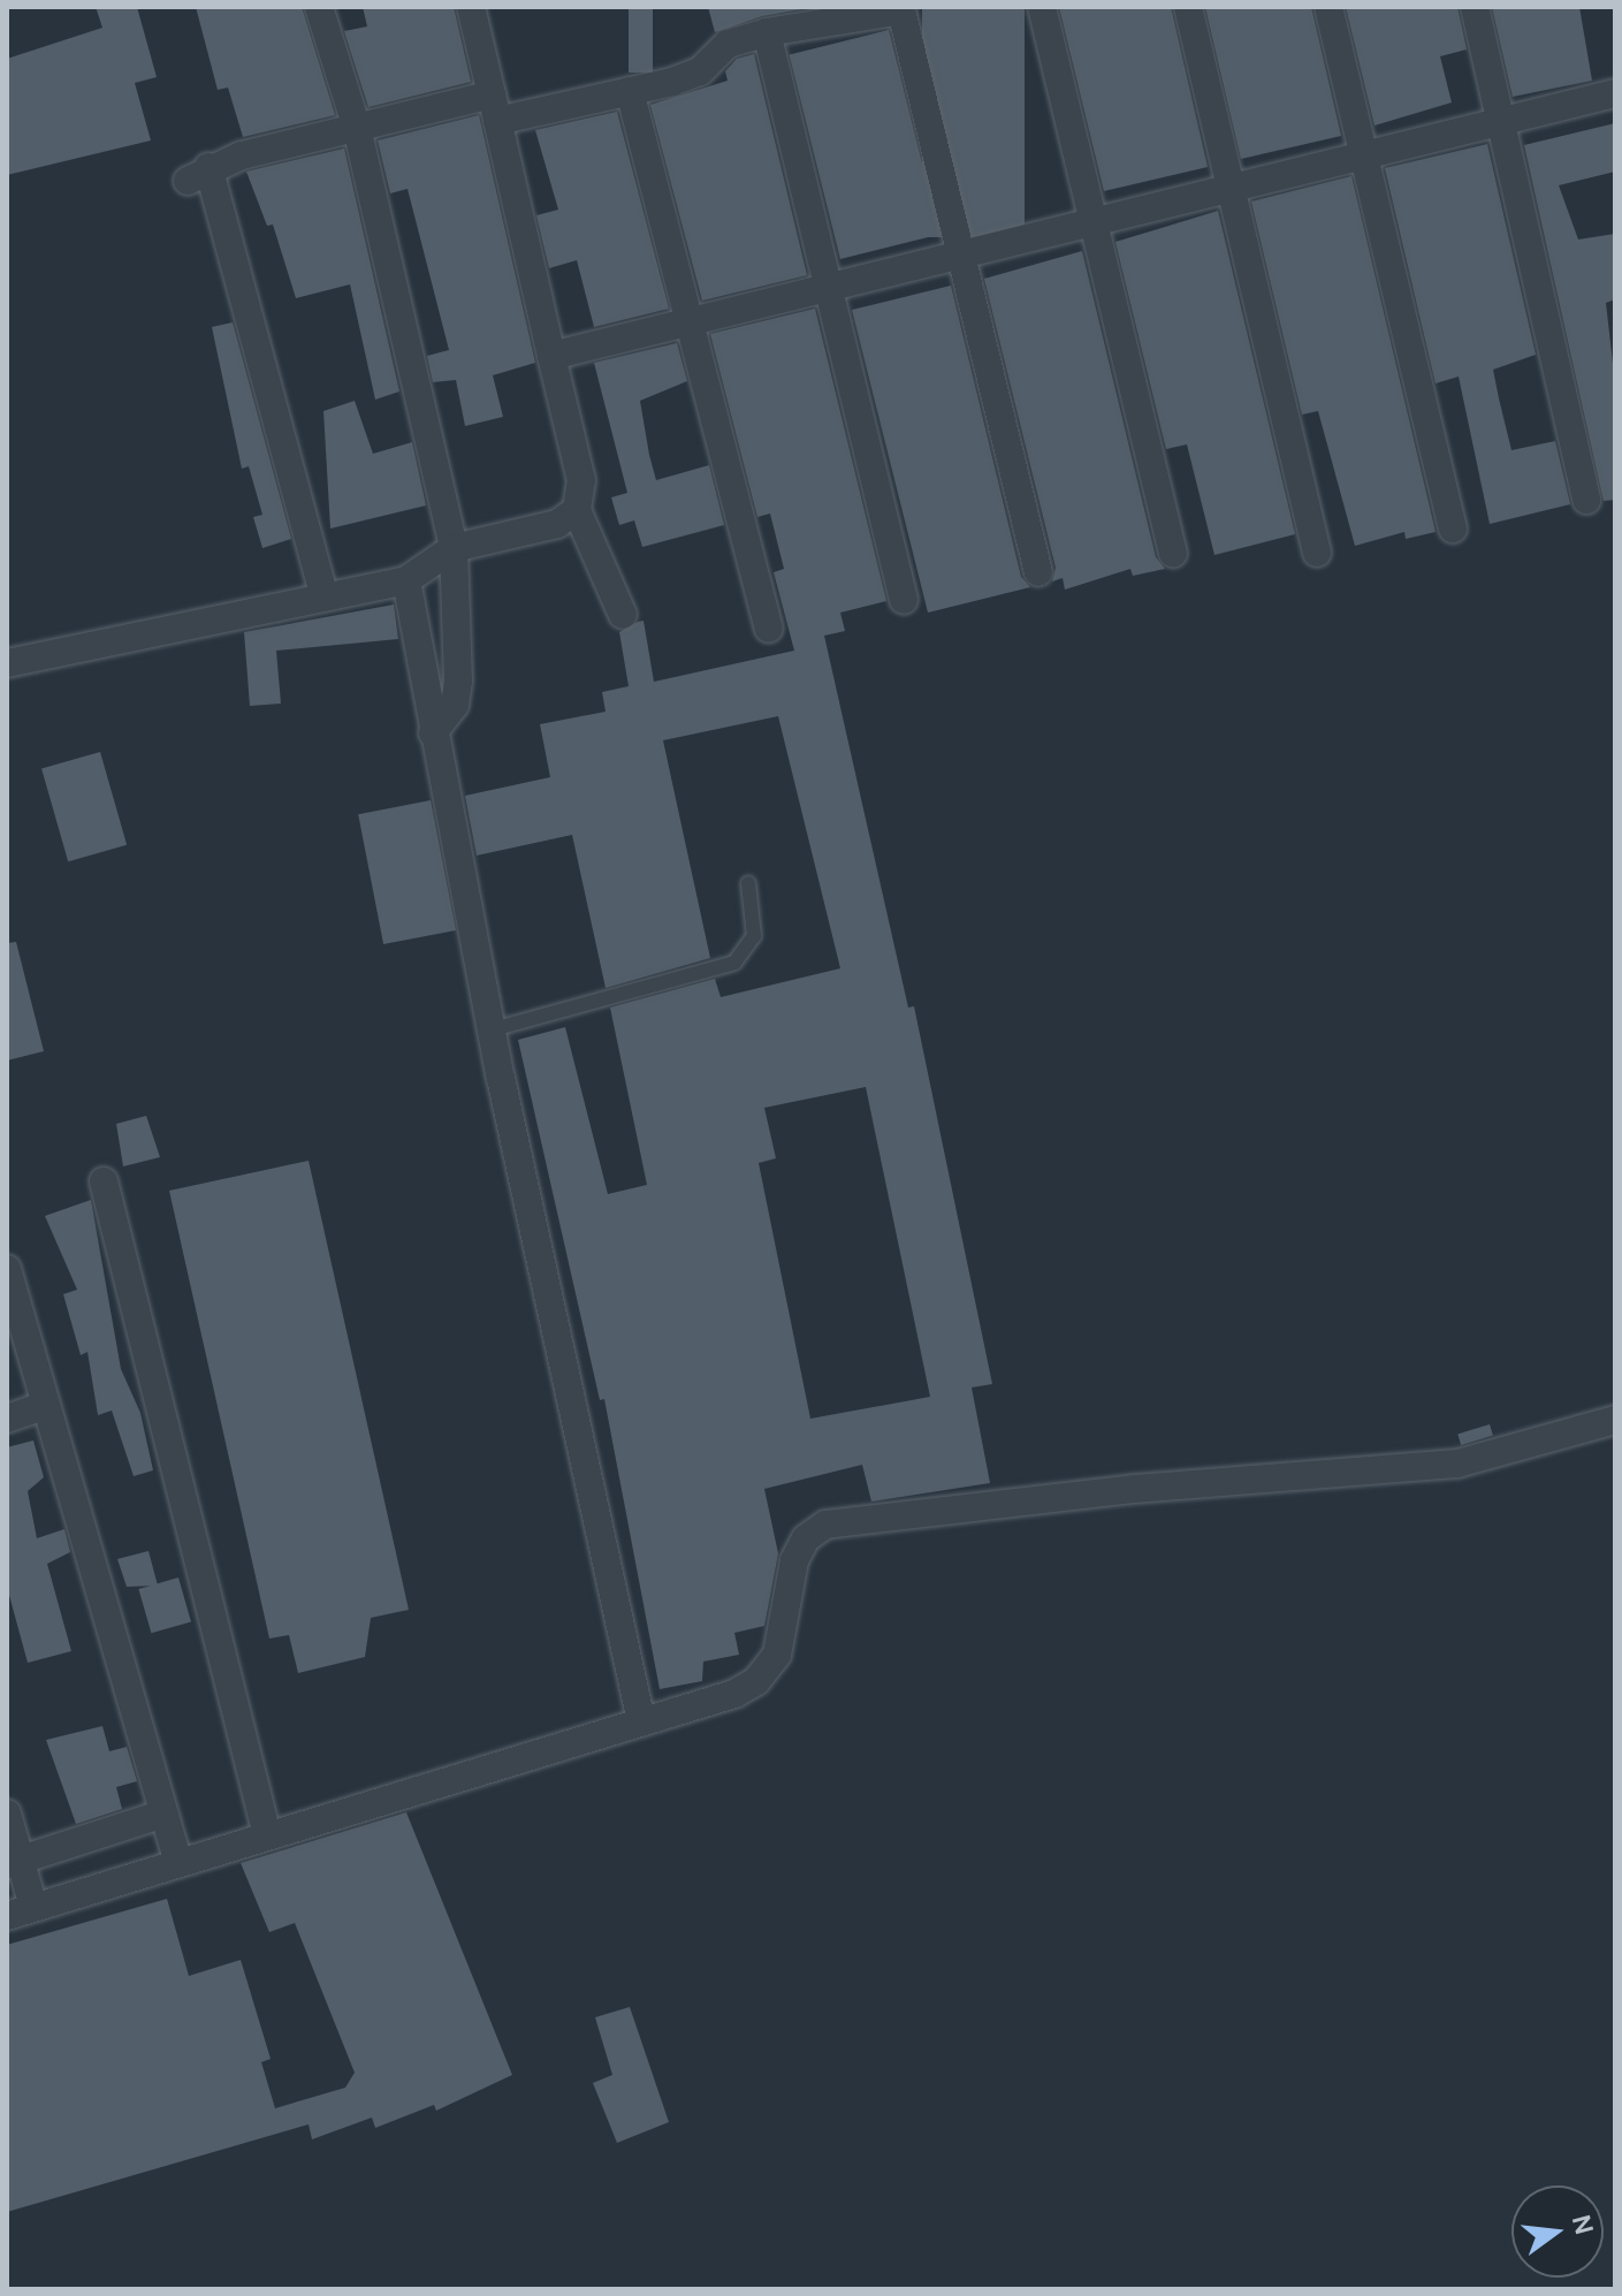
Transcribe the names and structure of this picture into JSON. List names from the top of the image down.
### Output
{
  "north": "right"
}
